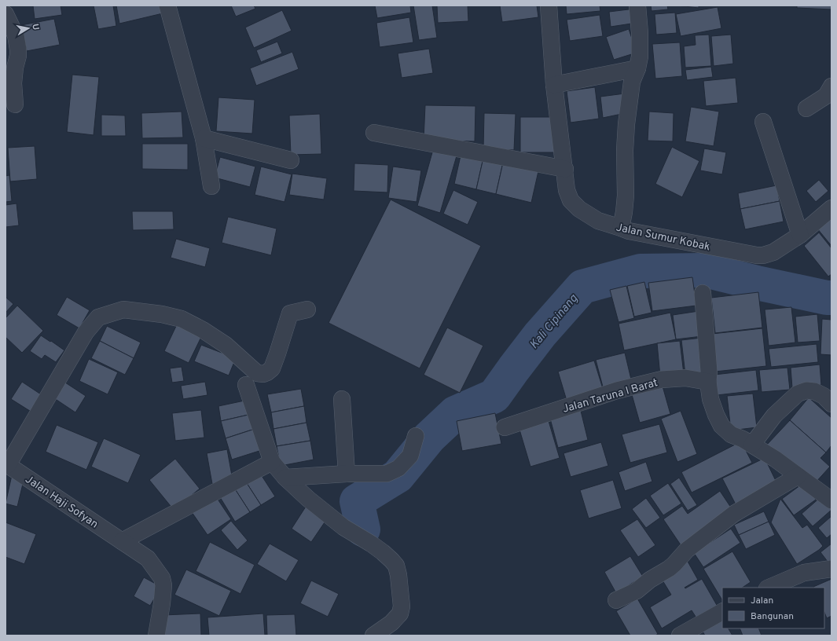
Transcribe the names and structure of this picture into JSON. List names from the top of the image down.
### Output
{
  "streets": {
    "street": ["Jalan Sumur Kobak", "Jalan Taruna I Barat", "Jalan Haji Sofyan"]
  },
  "water": ["Kali Cipinang"],
  "legend": ["Jalan", "Bangunan"],
  "north": "right"
}
